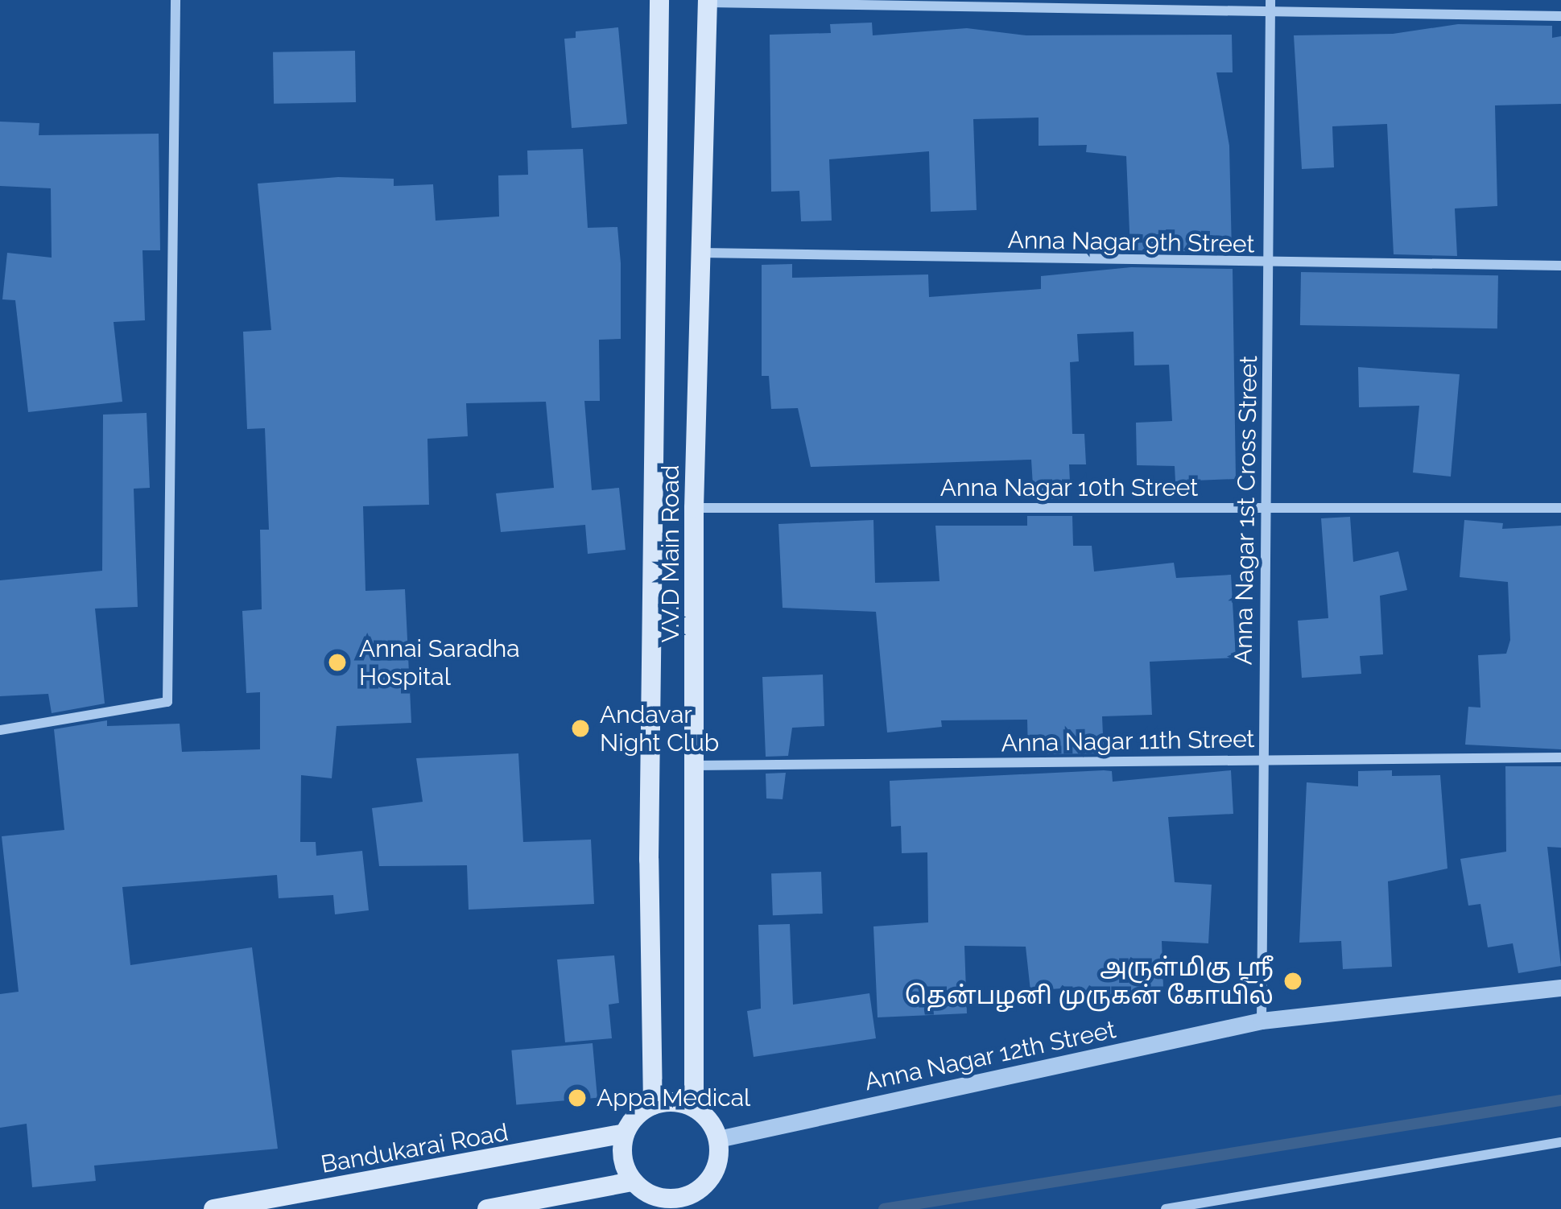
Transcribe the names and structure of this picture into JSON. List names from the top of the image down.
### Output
{
  "streets": {
    "main road": ["V.V.D Main Road", "Bandukarai Road"],
    "street": [
      "Anna Nagar 9th Street",
      "Anna Nagar 10th Street",
      "Anna Nagar 1st Cross Street",
      "Anna Nagar 11th Street",
      "Anna Nagar 12th Street"
    ]
  },
  "crossings": [
    ["Anna Nagar 9th Street", "Anna Nagar 1st Cross Street"],
    ["Anna Nagar 9th Street", "V.V.D Main Road"],
    ["Anna Nagar 10th Street", "Anna Nagar 1st Cross Street"],
    ["Anna Nagar 10th Street", "V.V.D Main Road"],
    ["Anna Nagar 1st Cross Street", "Anna Nagar 11th Street"],
    ["Anna Nagar 1st Cross Street", "Anna Nagar 12th Street"],
    ["V.V.D Main Road", "Anna Nagar 11th Street"],
    ["V.V.D Main Road", "Anna Nagar 12th Street"],
    ["V.V.D Main Road", "Bandukarai Road"],
    ["Anna Nagar 12th Street", "Bandukarai Road"]
  ],
  "places": [
    "Annai Saradha Hospital",
    "Andavar Night Club",
    "அருள்மிகு ஶ்ரீ தென்பழனி முருகன் கோயில்",
    "Appa Medical"
  ]
}
